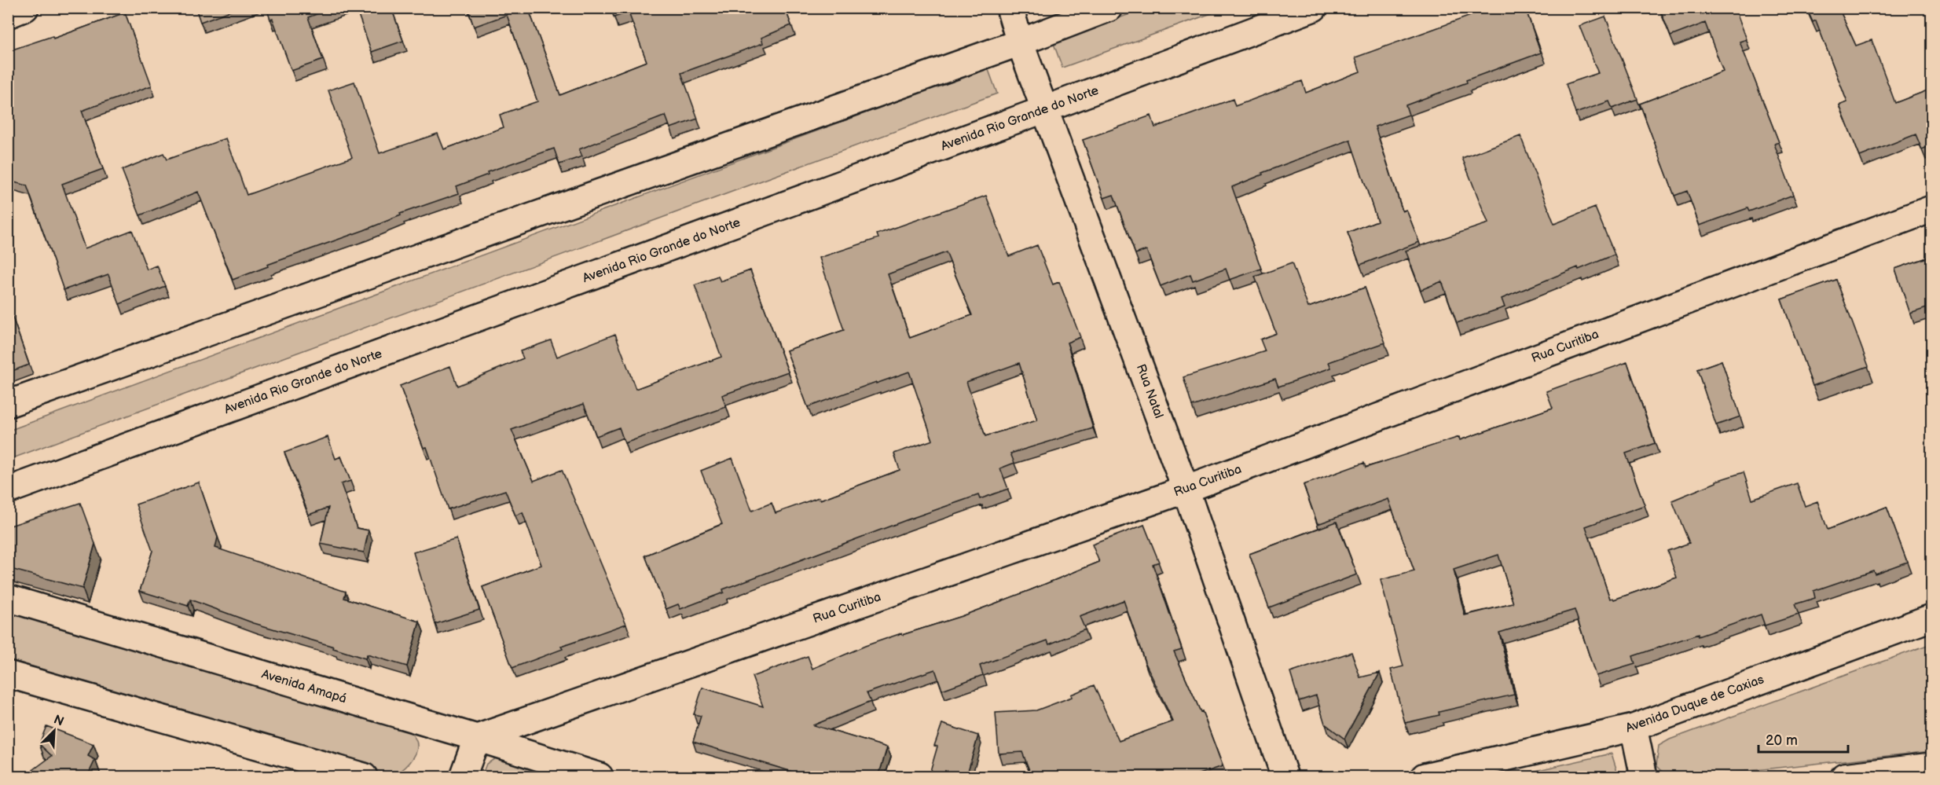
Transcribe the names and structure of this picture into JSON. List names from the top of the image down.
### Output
{
  "streets": {
    "street": [
      "Avenida Rio Grande do Norte",
      "Rua Curitiba",
      "Rua Natal",
      "Avenida Amapá",
      "Avenida Duque de Caxias"
    ]
  },
  "crossings": [
    ["Avenida Rio Grande do Norte", "Rua Natal"],
    ["Rua Curitiba", "Rua Natal"],
    ["Rua Curitiba", "Avenida Amapá"]
  ],
  "scale_bar": "20 m",
  "north": "top right"
}
